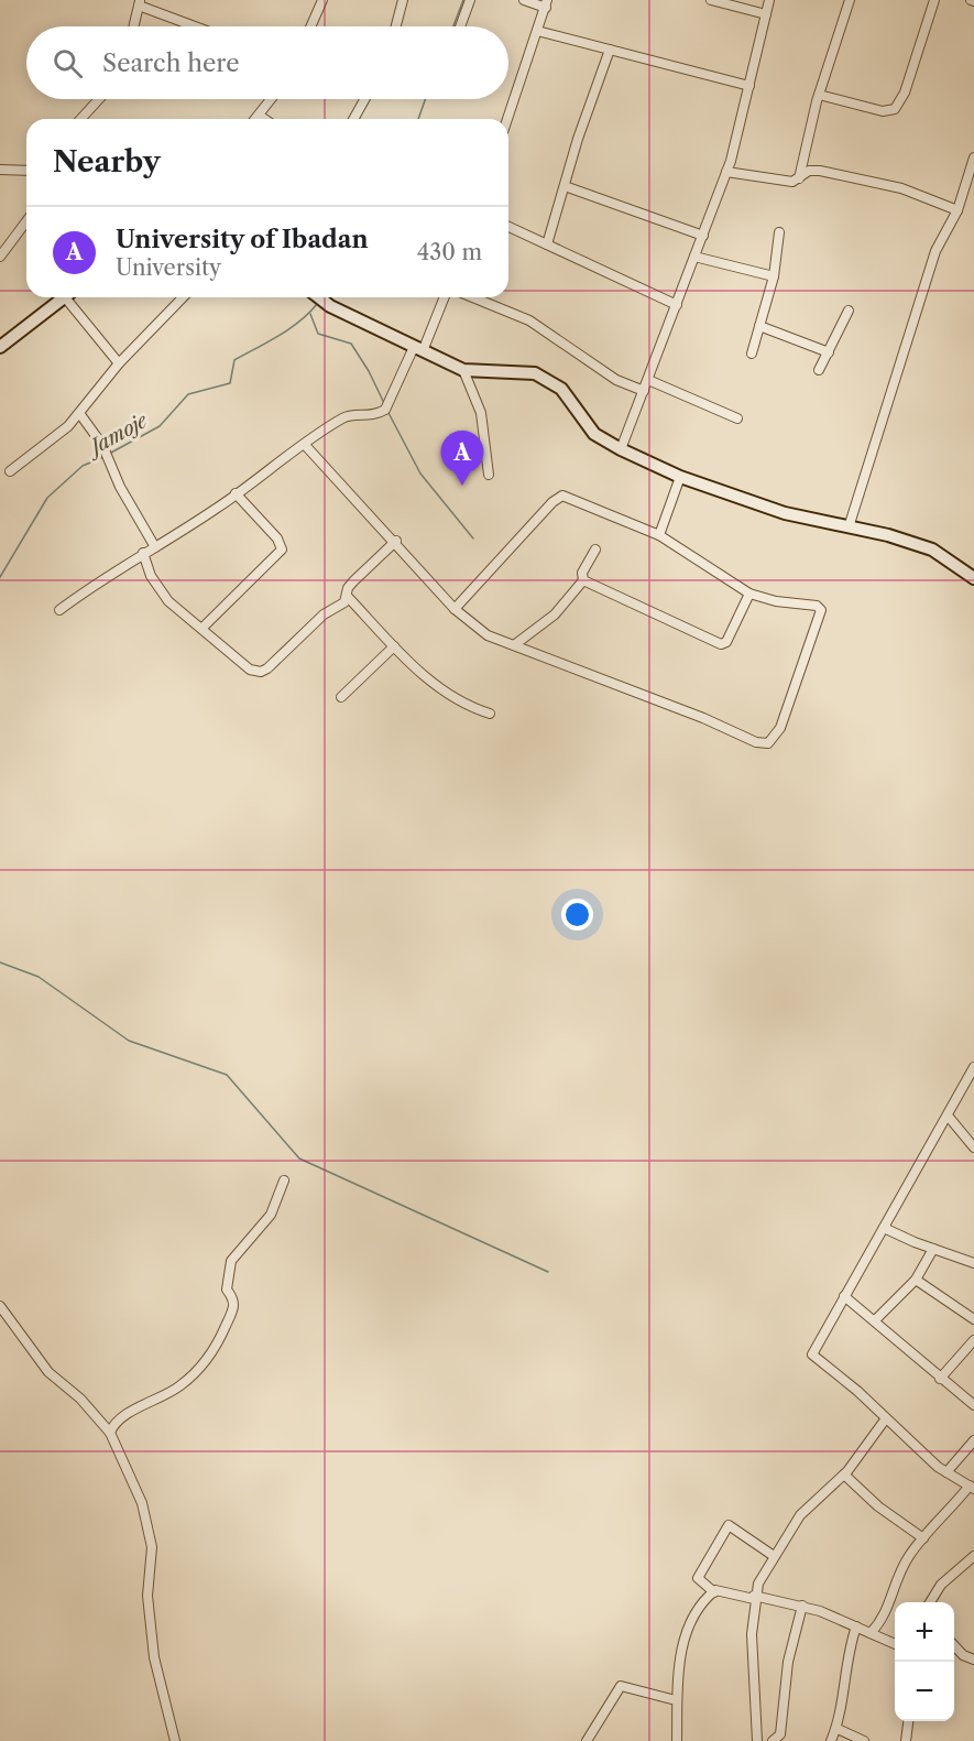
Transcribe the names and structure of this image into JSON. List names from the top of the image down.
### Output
{
  "water": ["Jamoje"],
  "page": {
    "search": "Search here",
    "heading": "Nearby",
    "list": [
      {
        "mark": "A",
        "name": "University of Ibadan",
        "note": "University",
        "value": "430 m"
      }
    ],
    "pins": "A",
    "map_buttons": ["+", "−"]
  }
}
